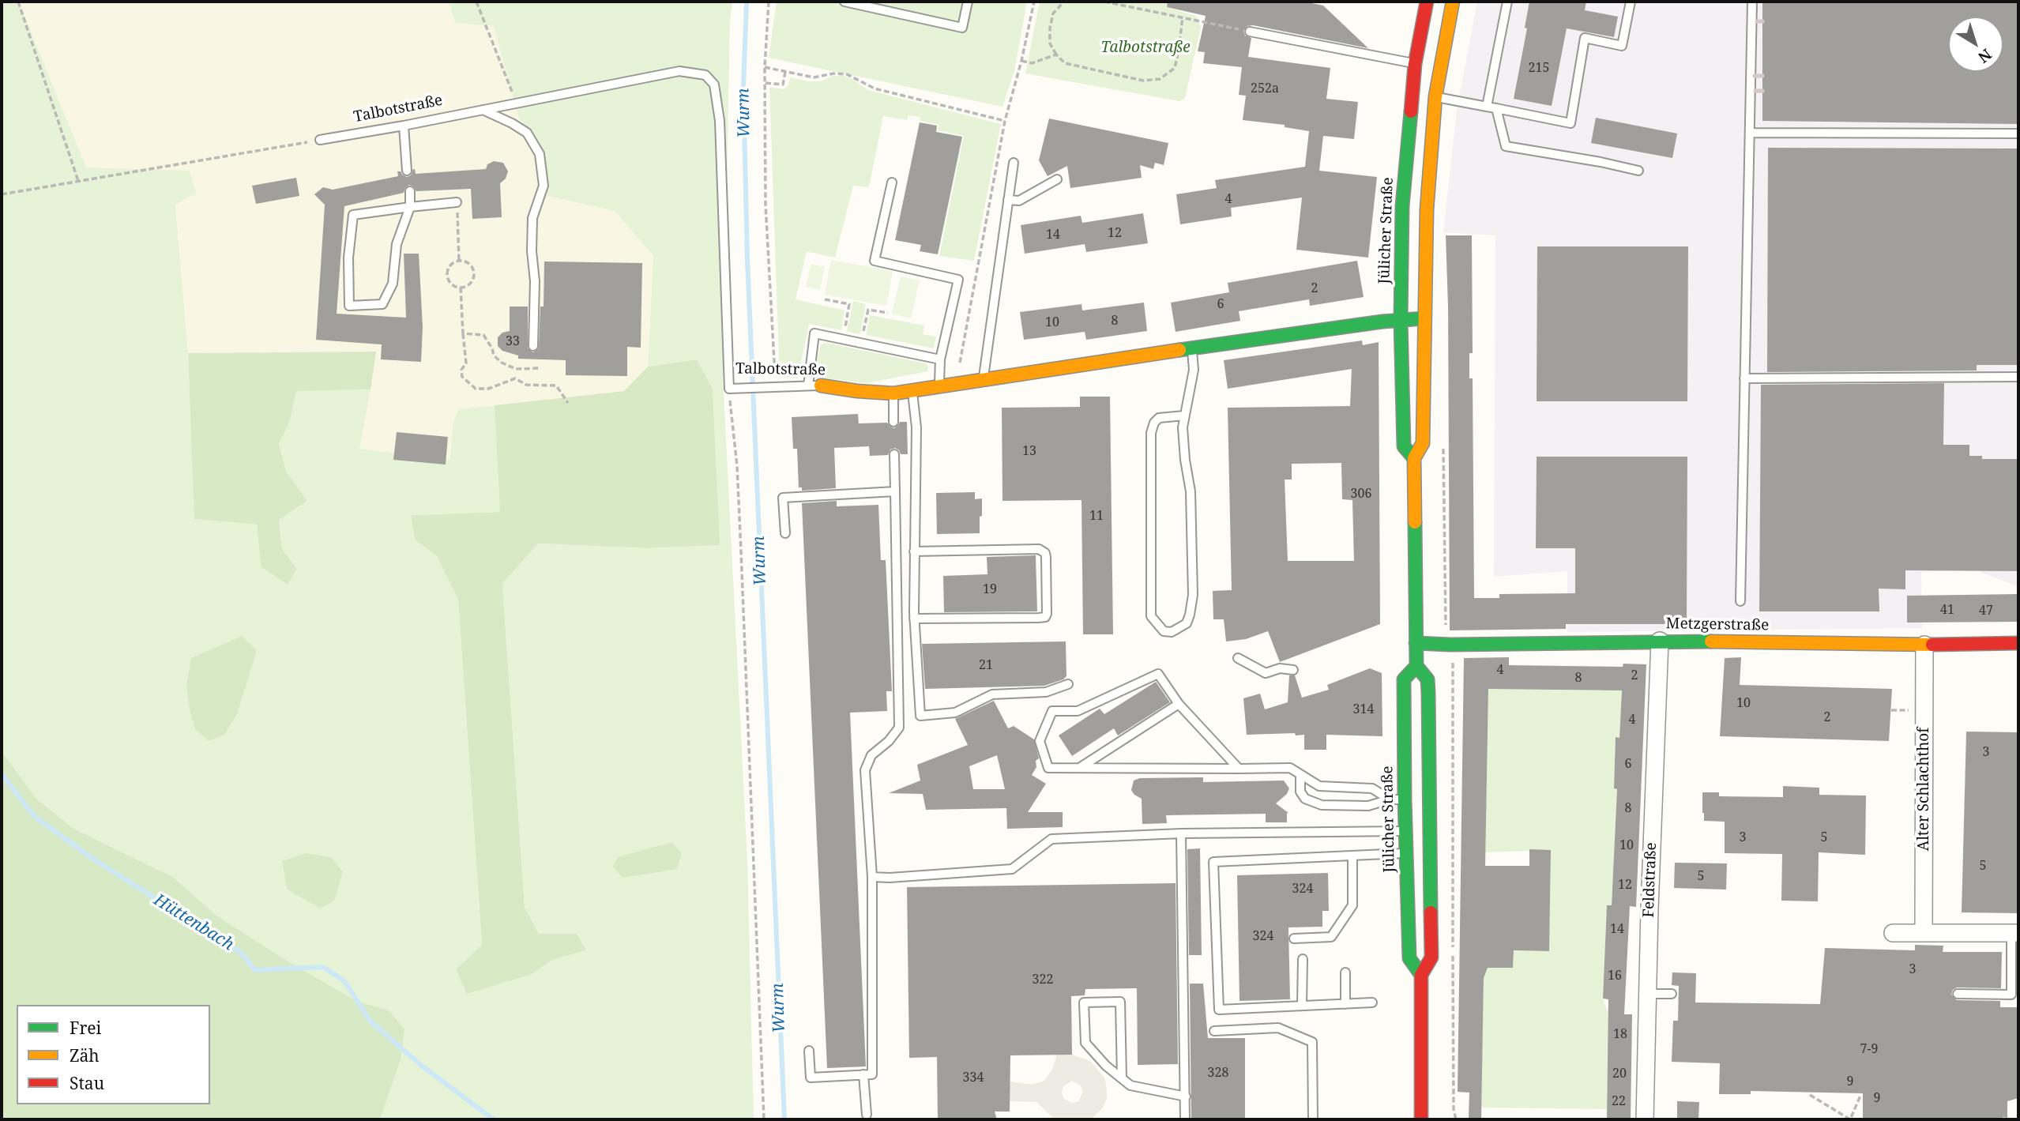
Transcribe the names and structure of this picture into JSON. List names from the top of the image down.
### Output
{
  "streets": {
    "main road": ["Talbotstraße", "Jülicher Straße", "Metzgerstraße"],
    "street": ["Alter Schlachthof", "Feldstraße"]
  },
  "crossings": [
    ["Talbotstraße", "Jülicher Straße"],
    ["Jülicher Straße", "Metzgerstraße"],
    ["Metzgerstraße", "Alter Schlachthof"],
    ["Metzgerstraße", "Feldstraße"]
  ],
  "water": ["Wurm", "Hüttenbach"],
  "parks": ["Talbotstraße"],
  "house_numbers": [
    "215",
    "252a",
    "4",
    "12",
    "14",
    "2",
    "6",
    "8",
    "10",
    "33",
    "13",
    "306",
    "11",
    "19",
    "41",
    "47",
    "21",
    "4",
    "2",
    "8",
    "10",
    "314",
    "2",
    "4",
    "3",
    "6",
    "8",
    "3",
    "5",
    "10",
    "5",
    "5",
    "12",
    "324",
    "14",
    "324",
    "3",
    "16",
    "322",
    "18",
    "7-9",
    "328",
    "20",
    "334",
    "9",
    "9",
    "22"
  ],
  "legend": ["Frei", "Zäh", "Stau"],
  "north": "bottom right"
}
